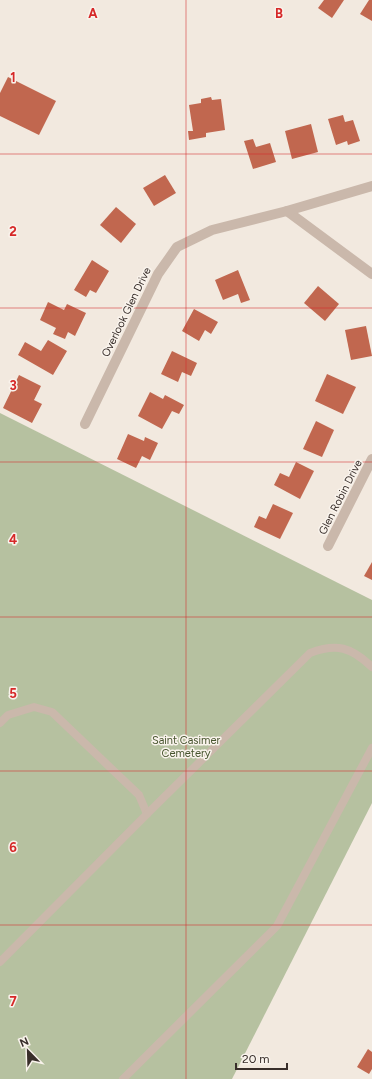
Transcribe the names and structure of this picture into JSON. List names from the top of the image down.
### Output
{
  "streets": {
    "street": ["Overlook Glen Drive", "Glen Robin Drive"]
  },
  "parks": ["Saint Casimer Cemetery"],
  "scale_bar": "20 m",
  "north": "top left",
  "grid": {
    "columns": ["A", "B"],
    "rows": [
      "1",
      "2",
      "3",
      "4",
      "5",
      "6",
      "7"
    ]
  }
}
